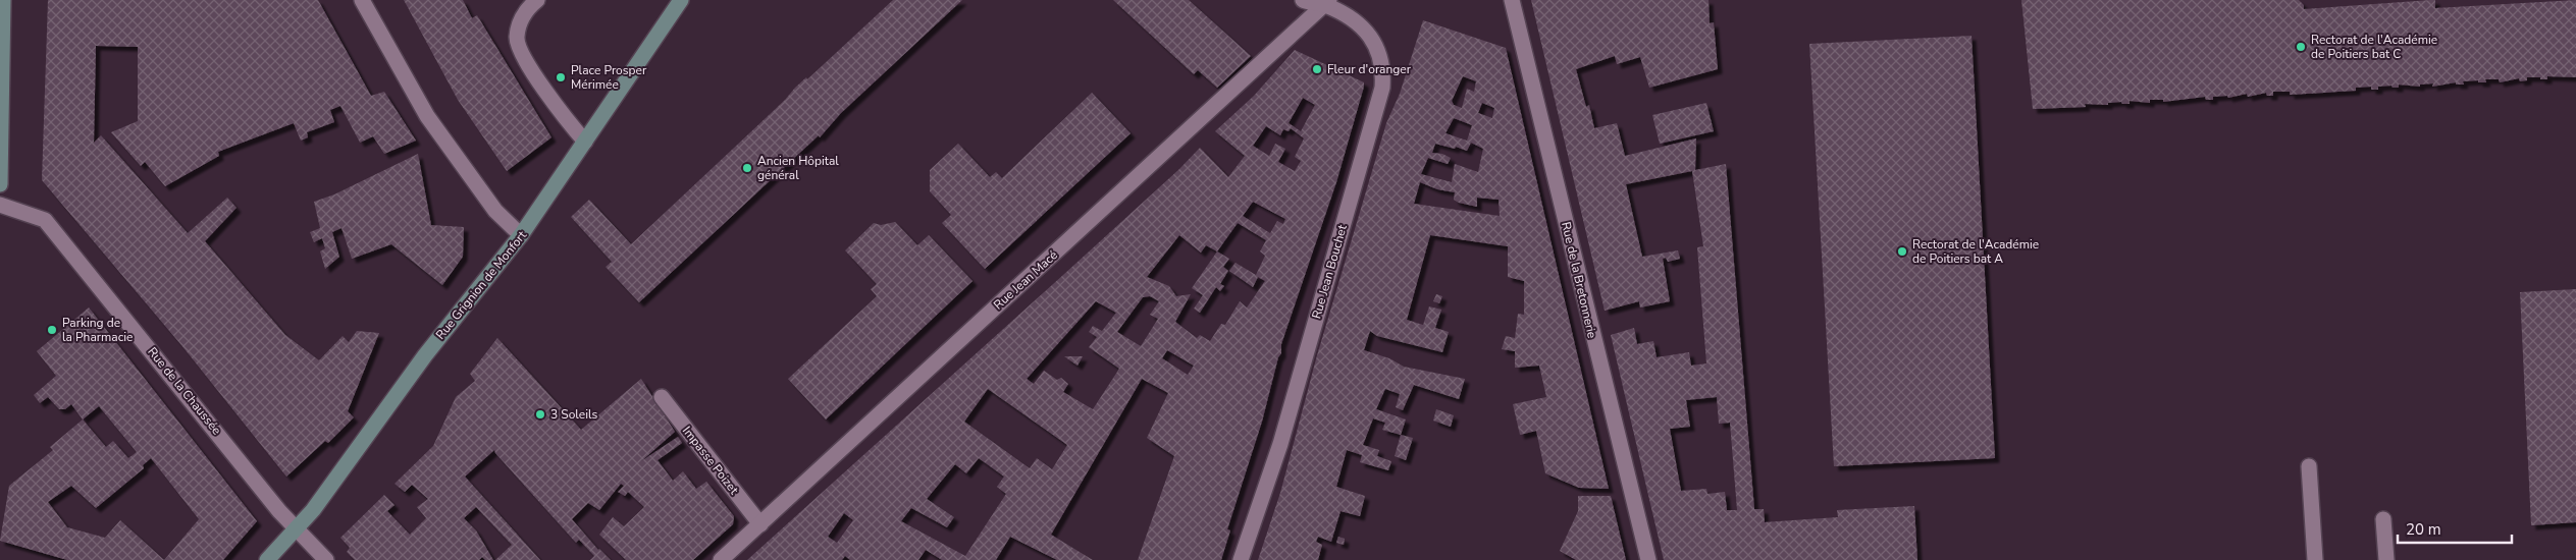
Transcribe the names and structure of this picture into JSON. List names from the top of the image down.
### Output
{
  "streets": {
    "street": [
      "Rue Jean Bouchet",
      "Rue Jean Macé",
      "Rue de la Bretonnerie",
      "Rue Grignion de Monfort",
      "Rue de la Chaussée",
      "Impasse Poizet"
    ]
  },
  "crossings": [
    ["Rue Jean Bouchet", "Rue Jean Macé"],
    ["Rue Jean Macé", "Impasse Poizet"],
    ["Rue Grignion de Monfort", "Rue de la Chaussée"]
  ],
  "places": [
    "Rectorat de l'Académie de Poitiers bat C",
    "Fleur d'oranger",
    "Place Prosper Mérimée",
    "Ancien Hôpital général",
    "Rectorat de l'Académie de Poitiers bat A",
    "Parking de la Pharmacie",
    "3 Soleils"
  ],
  "scale_bar": "20 m"
}
